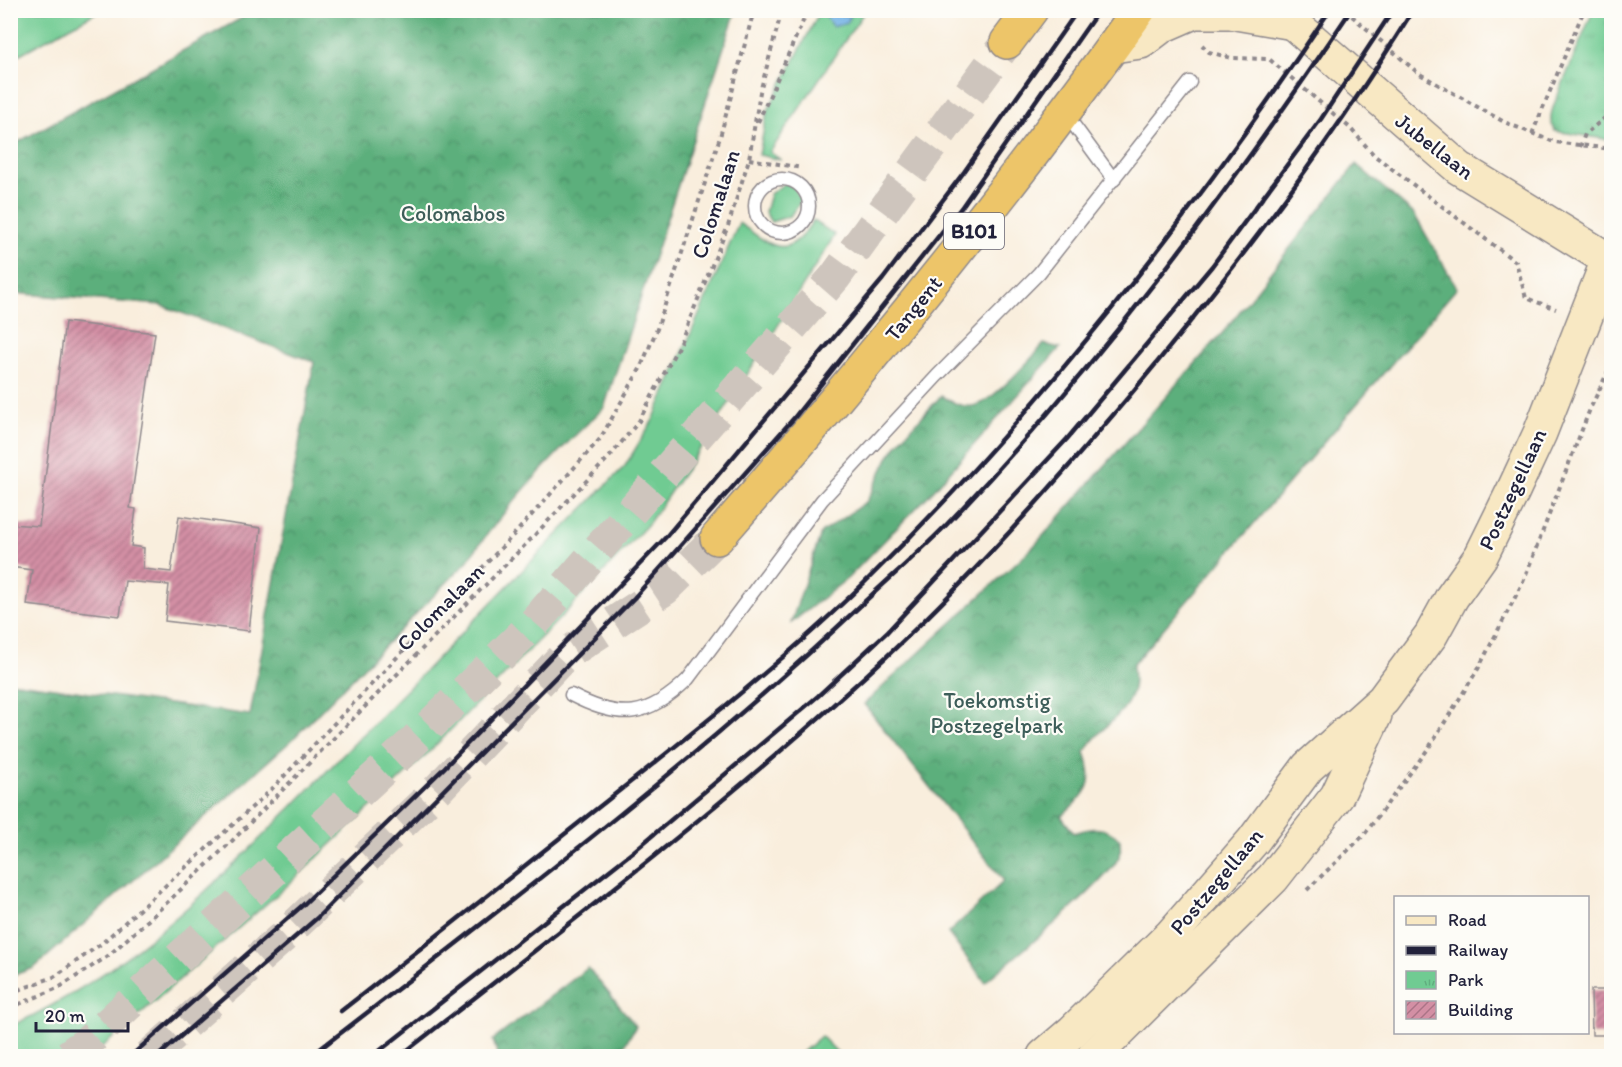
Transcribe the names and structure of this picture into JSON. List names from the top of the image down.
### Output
{
  "streets": {
    "highway": ["B101", "Tangent"],
    "main road": ["Jubellaan", "Postzegellaan"],
    "path": ["Colomalaan"]
  },
  "crossings": [
    ["Jubellaan", "Postzegellaan"]
  ],
  "parks": ["Colomabos", "Toekomstig Postzegelpark"],
  "legend": [
    "Road",
    "Railway",
    "Park",
    "Building"
  ],
  "scale_bar": "20 m"
}
